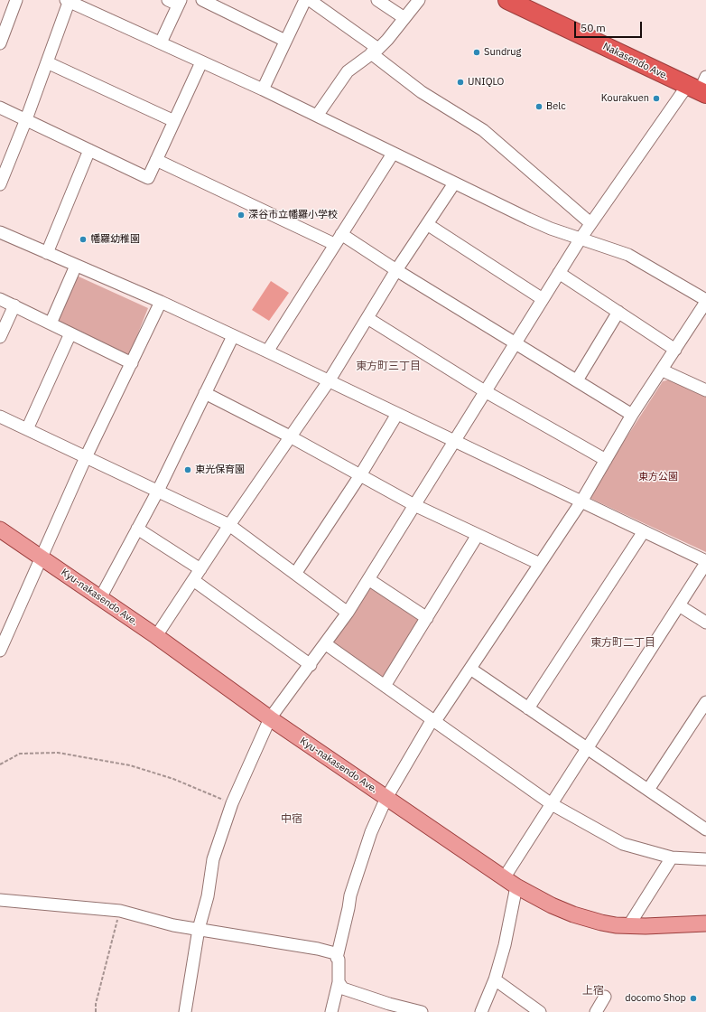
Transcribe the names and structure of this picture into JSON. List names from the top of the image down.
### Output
{
  "streets": {
    "highway": ["Nakasendo Ave."],
    "main road": ["Kyu-nakasendo Ave."]
  },
  "districts": [
    "東方町三丁目",
    "東方町二丁目",
    "中宿",
    "上宿"
  ],
  "parks": ["東方公園"],
  "places": [
    "Sundrug",
    "UNIQLO",
    "Kourakuen",
    "Belc",
    "深谷市立幡羅小学校",
    "幡羅幼稚園",
    "東光保育園",
    "docomo Shop"
  ],
  "scale_bar": "50 m"
}
